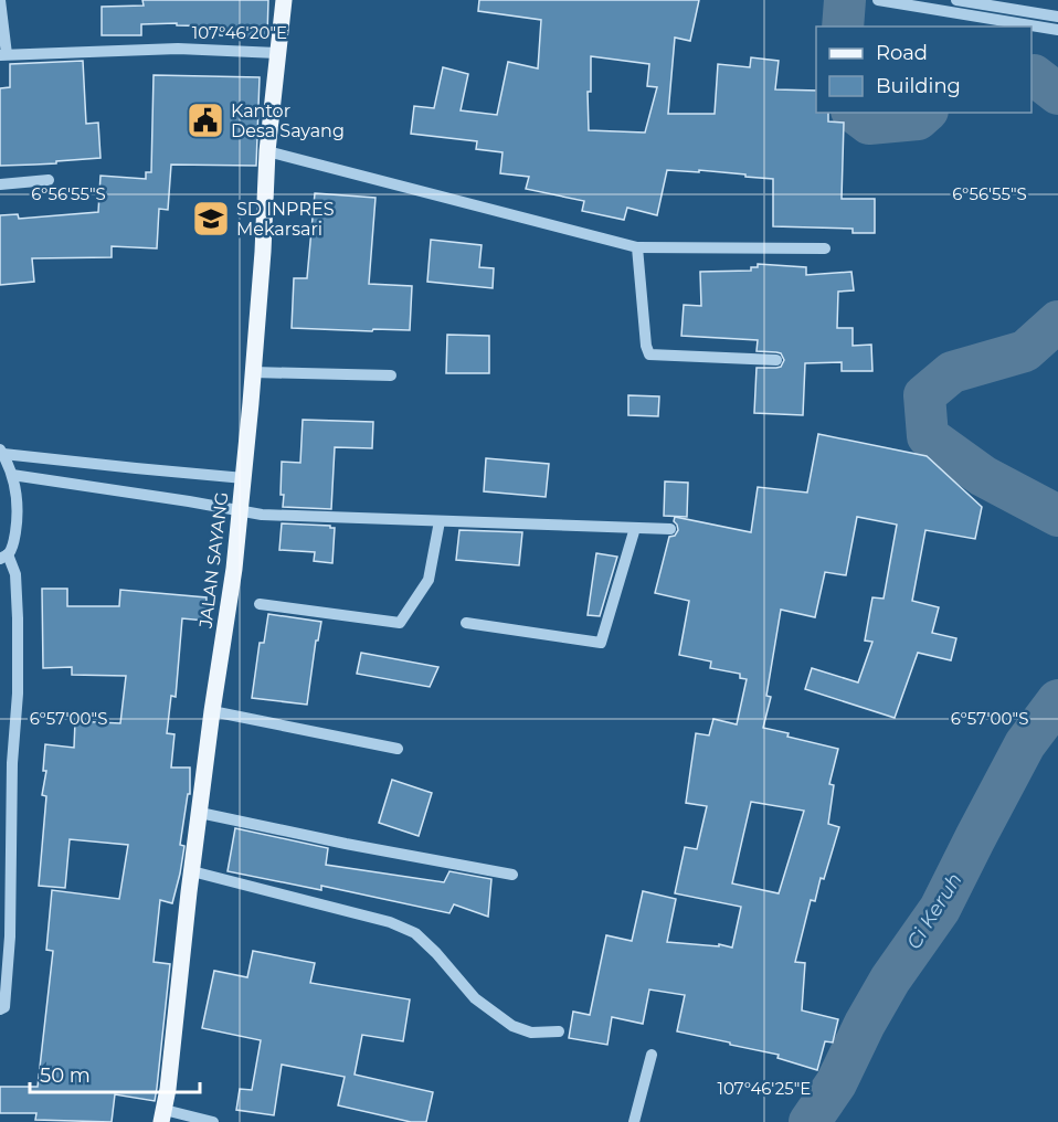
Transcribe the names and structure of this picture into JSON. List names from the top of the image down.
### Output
{
  "streets": {
    "main road": ["JALAN SAYANG"]
  },
  "water": ["Ci Keruh"],
  "places": {
    "public building": ["Kantor Desa Sayang"],
    "school or university": ["SD INPRES Mekarsari"]
  },
  "legend": ["Road", "Building"],
  "scale_bar": "50 m",
  "coordinates": [
    "107°46'20\"E",
    "6°56'55\"S",
    "6°57'00\"S",
    "107°46'25\"E"
  ]
}
